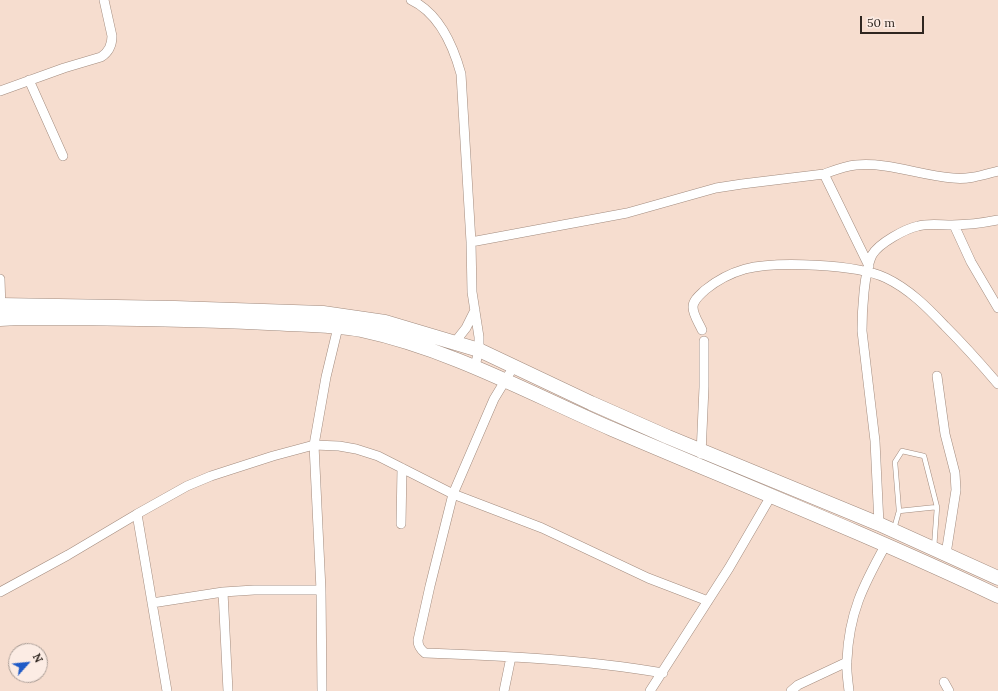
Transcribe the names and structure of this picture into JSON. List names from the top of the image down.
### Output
{
  "scale_bar": "50 m",
  "north": "top right"
}
